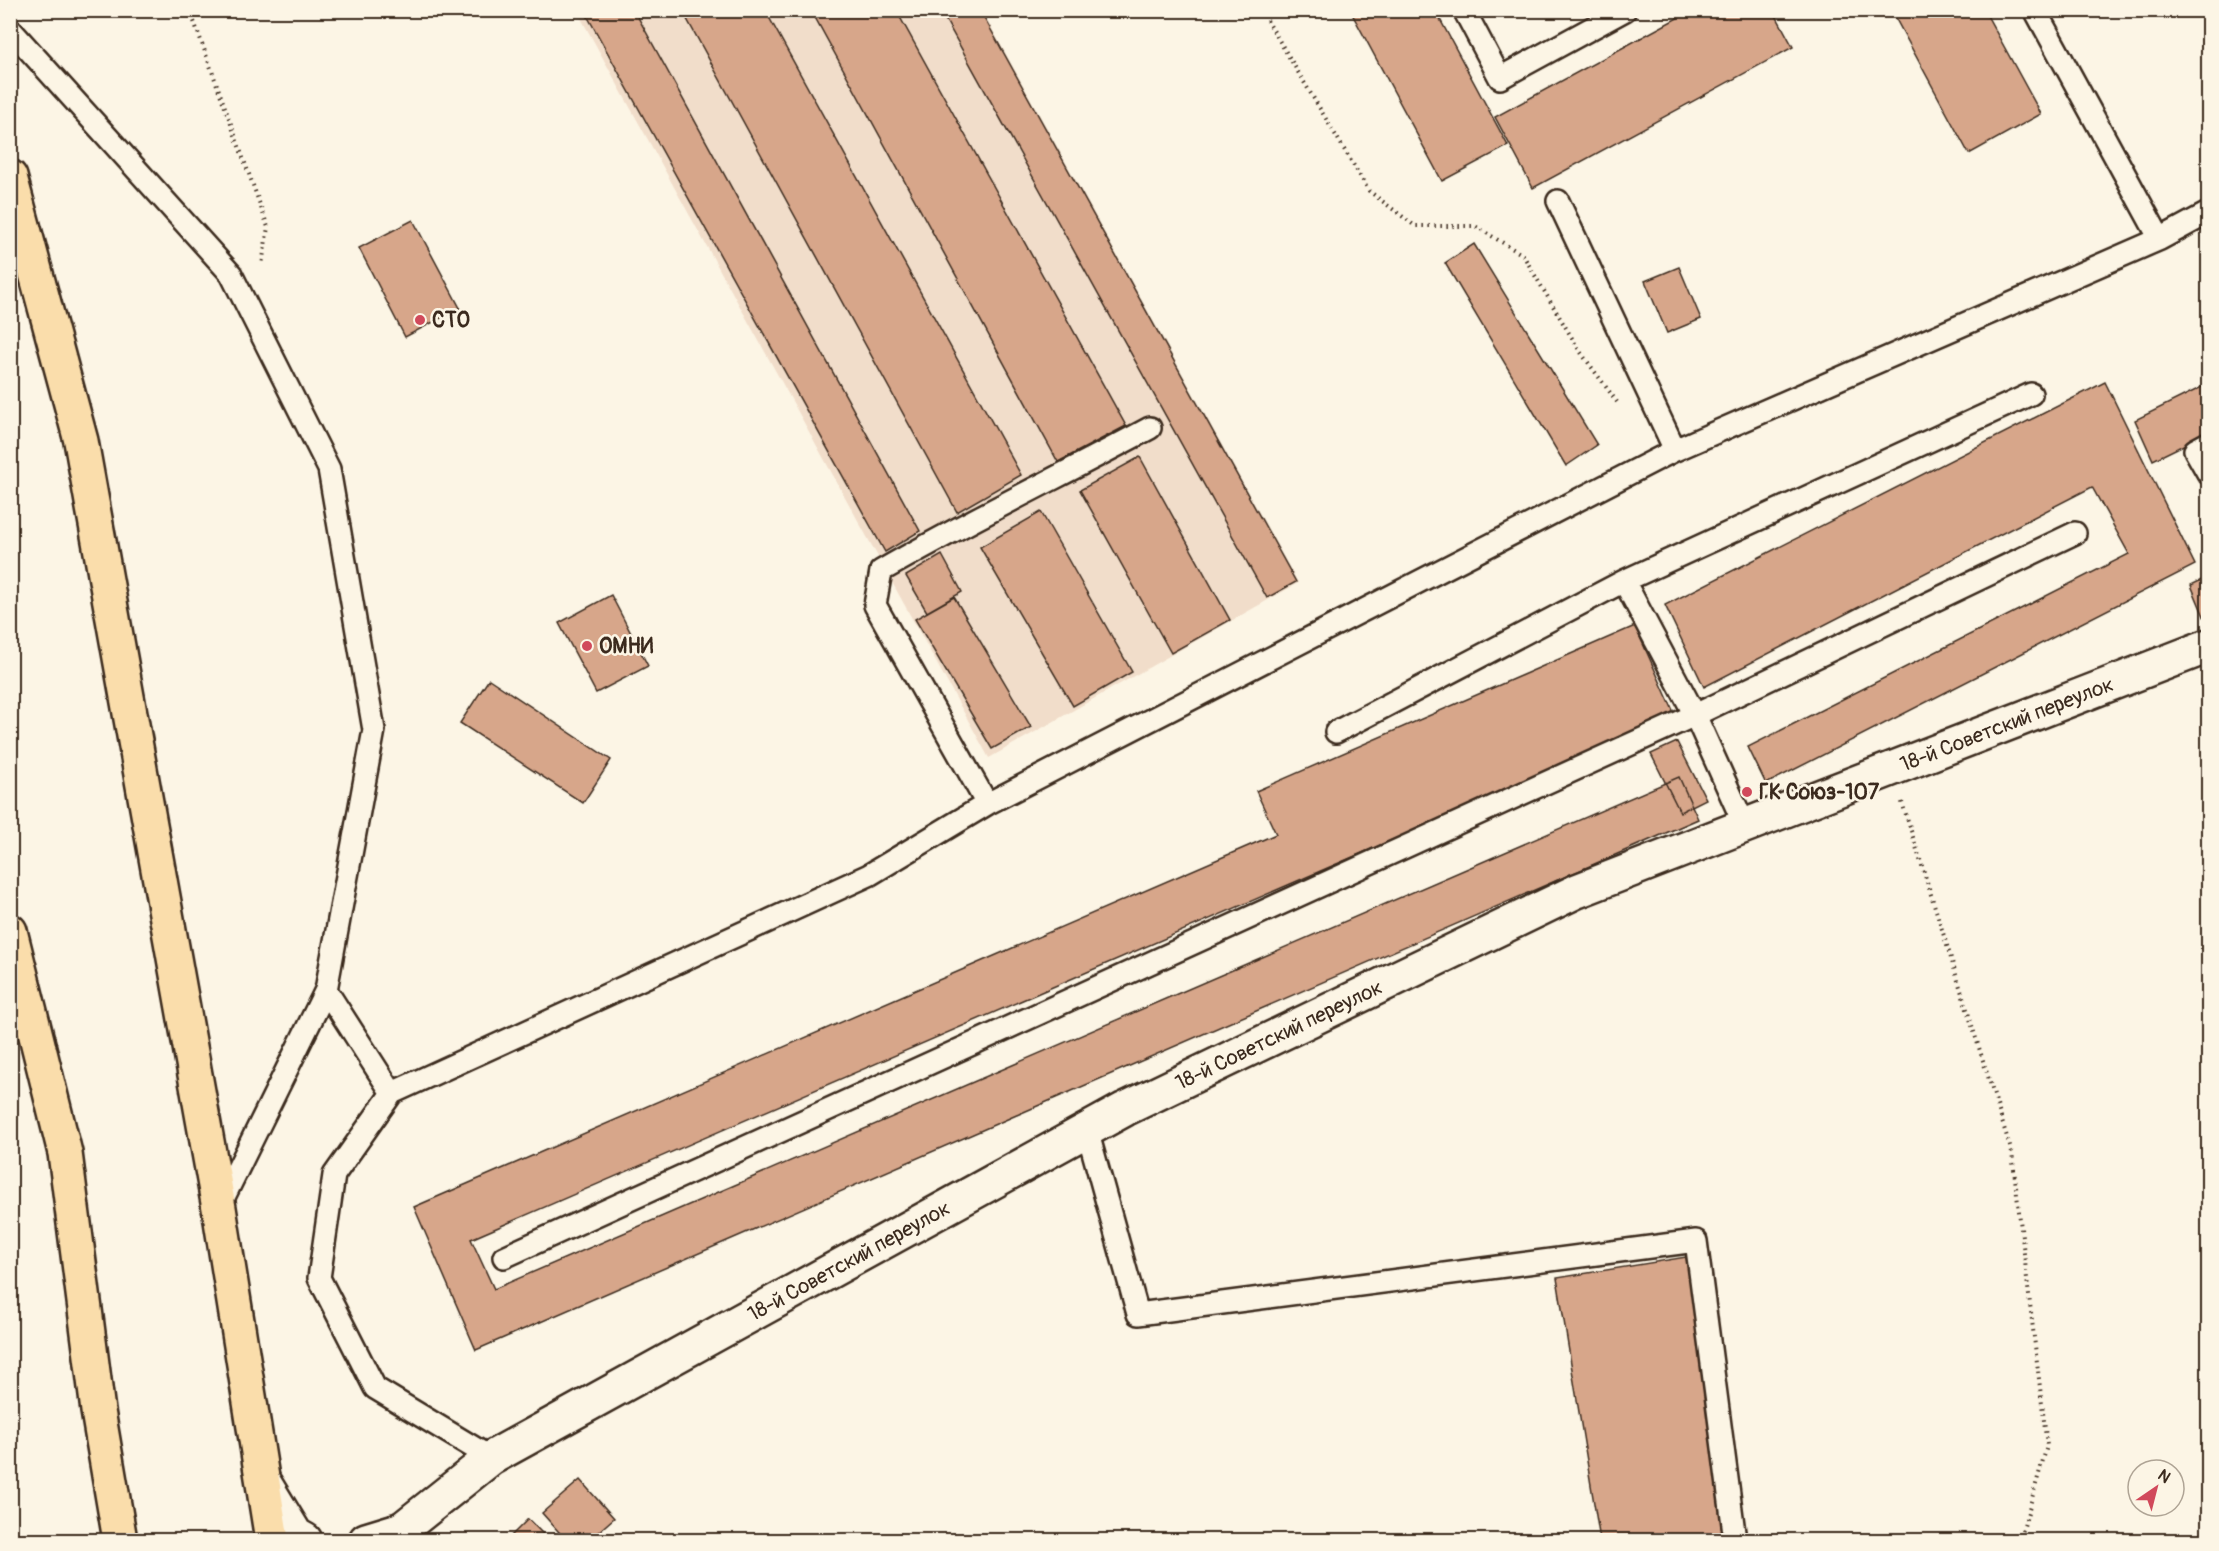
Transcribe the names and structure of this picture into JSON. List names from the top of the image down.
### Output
{
  "streets": {
    "street": ["18-й Советский переулок"]
  },
  "places": ["СТО", "ОМНИ", "ГК Союз-107"],
  "north": "top right"
}
